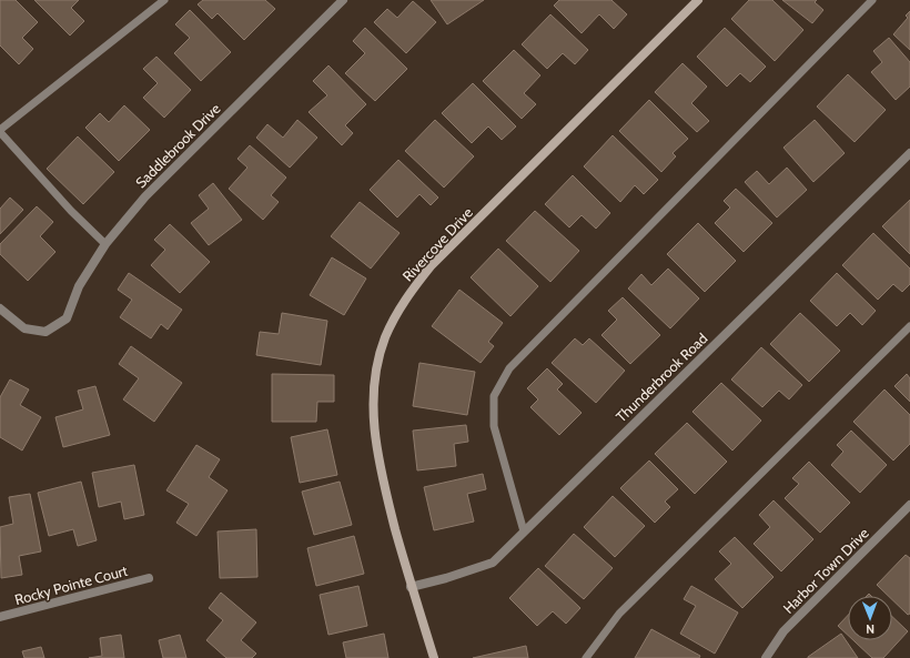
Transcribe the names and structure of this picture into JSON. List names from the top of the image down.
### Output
{
  "streets": {
    "street": [
      "Saddlebrook Drive",
      "Rivercove Drive",
      "Thunderbrook Road",
      "Harbor Town Drive",
      "Rocky Pointe Court"
    ]
  },
  "crossings": [
    ["Rivercove Drive", "Thunderbrook Road"]
  ],
  "north": "bottom"
}
